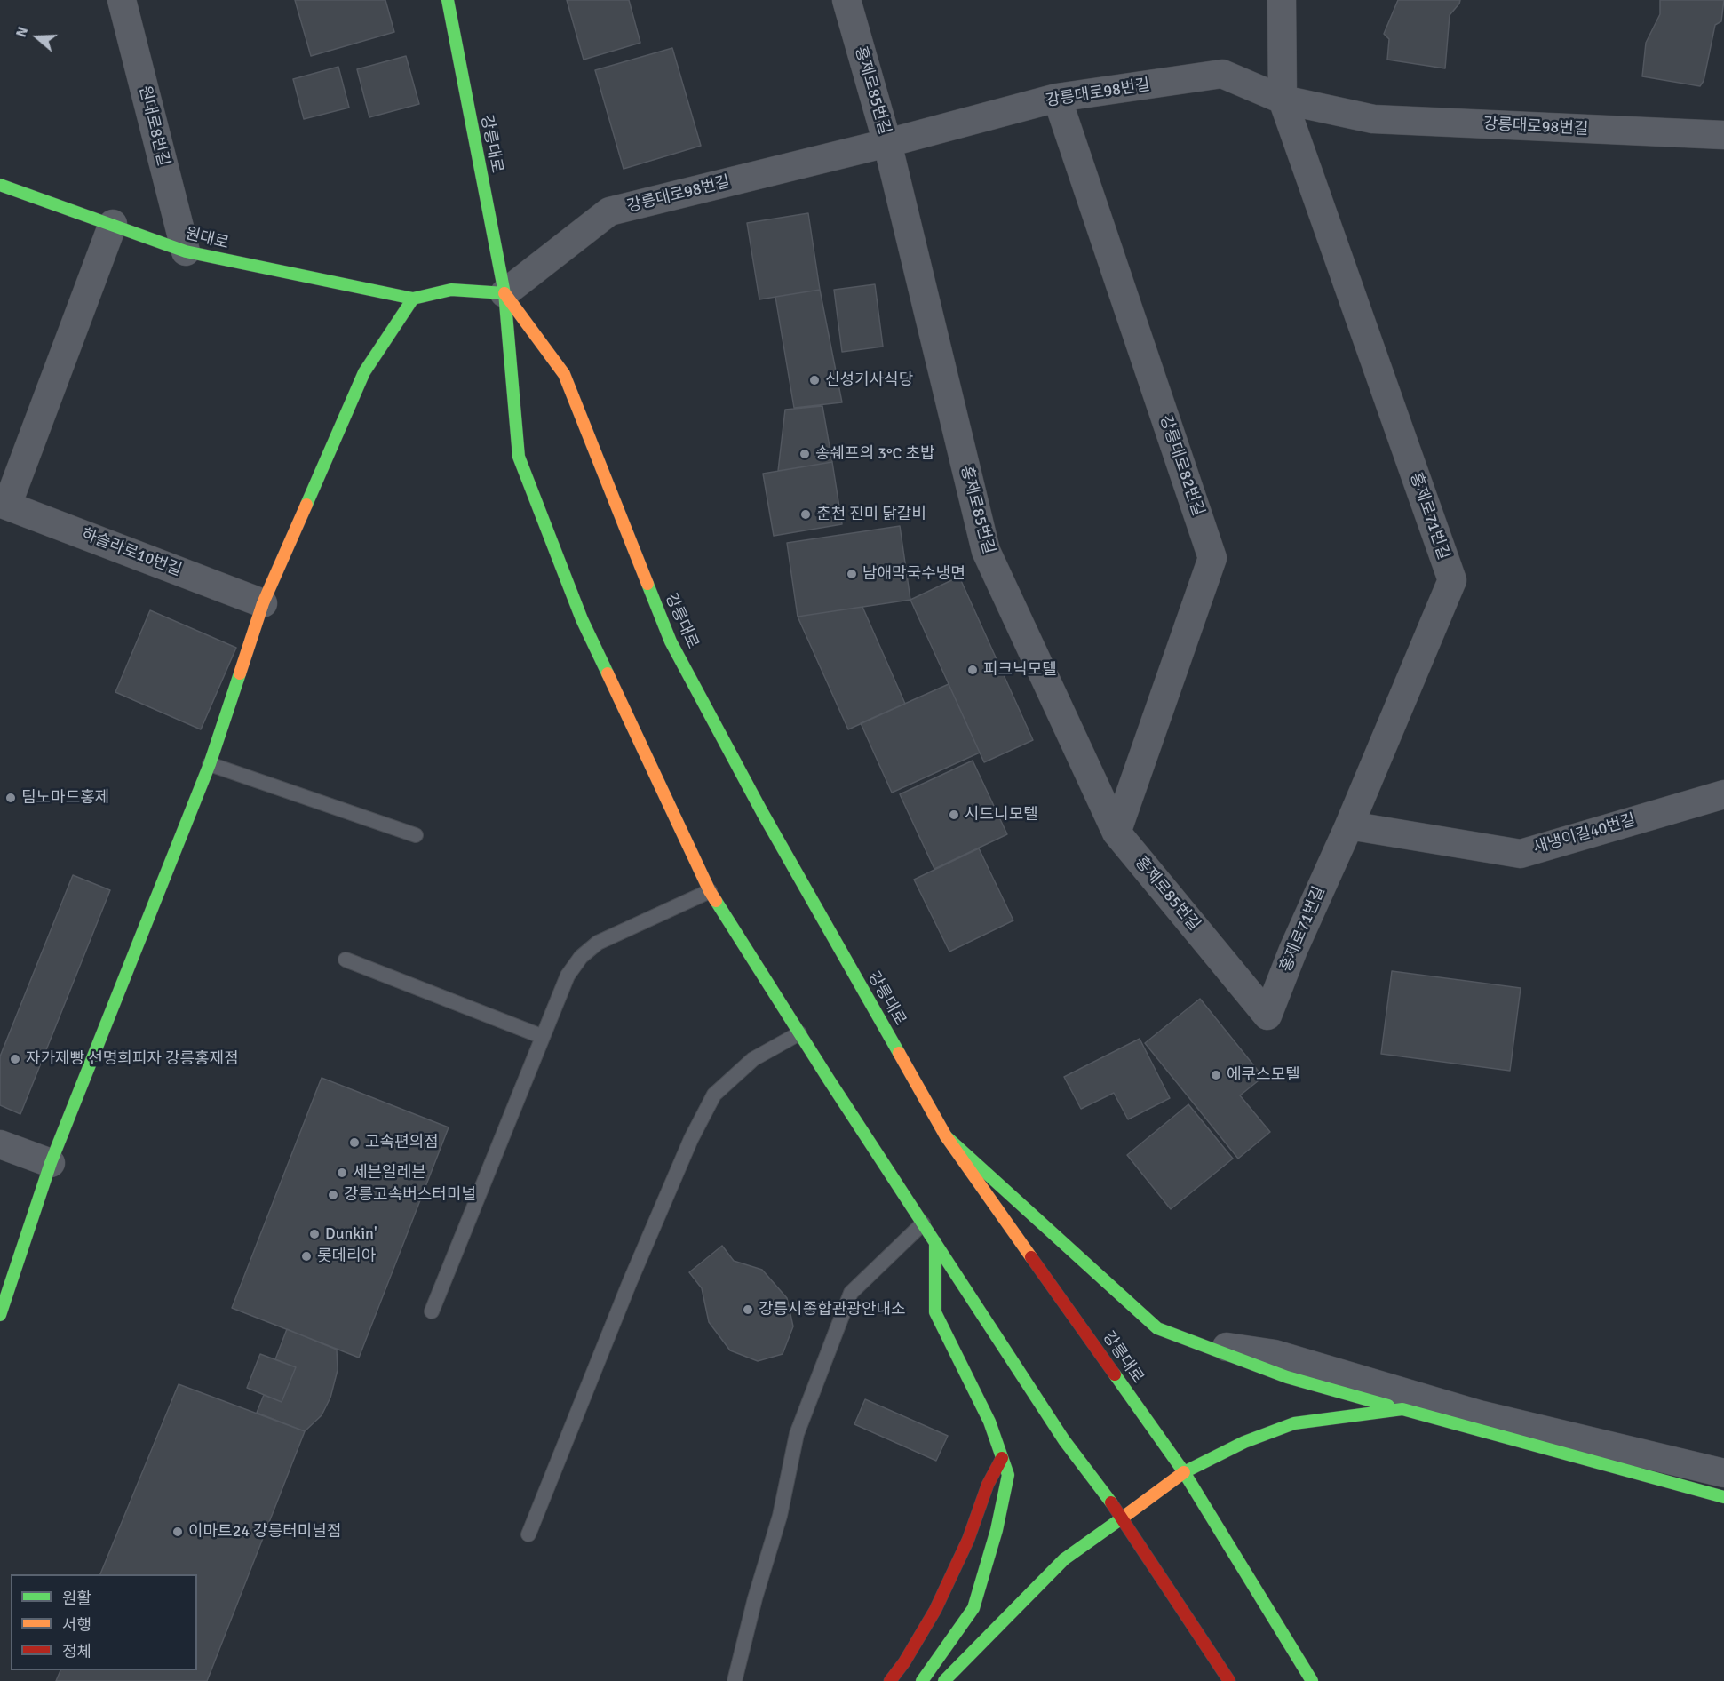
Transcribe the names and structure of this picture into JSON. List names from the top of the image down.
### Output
{
  "streets": {
    "street": [
      "홍제로85번길",
      "강릉대로98번길",
      "원대로8번길",
      "강릉대로",
      "원대로",
      "강릉대로82번길",
      "홍제로71번길",
      "하슬라로10번길",
      "새냉이길40번길"
    ]
  },
  "crossings": [
    ["홍제로85번길", "강릉대로98번길"],
    ["홍제로85번길", "강릉대로82번길"],
    ["홍제로85번길", "홍제로71번길"],
    ["강릉대로98번길", "강릉대로"],
    ["강릉대로98번길", "강릉대로82번길"],
    ["강릉대로98번길", "홍제로71번길"],
    ["원대로8번길", "원대로"],
    ["홍제로71번길", "새냉이길40번길"]
  ],
  "places": [
    "신성기사식당",
    "송쉐프의 3°C 초밥",
    "춘천 진미 닭갈비",
    "남애막국수냉면",
    "피크닉모텔",
    "팀노마드홍제",
    "시드니모텔",
    "자가제빵 선명희피자 강릉홍제점",
    "에쿠스모텔",
    "고속편의점",
    "세븐일레븐",
    "강릉고속버스터미널",
    "Dunkin'",
    "롯데리아",
    "강릉시종합관광안내소",
    "이마트24 강릉터미널점"
  ],
  "legend": ["원활", "서행", "정체"],
  "north": "left"
}
